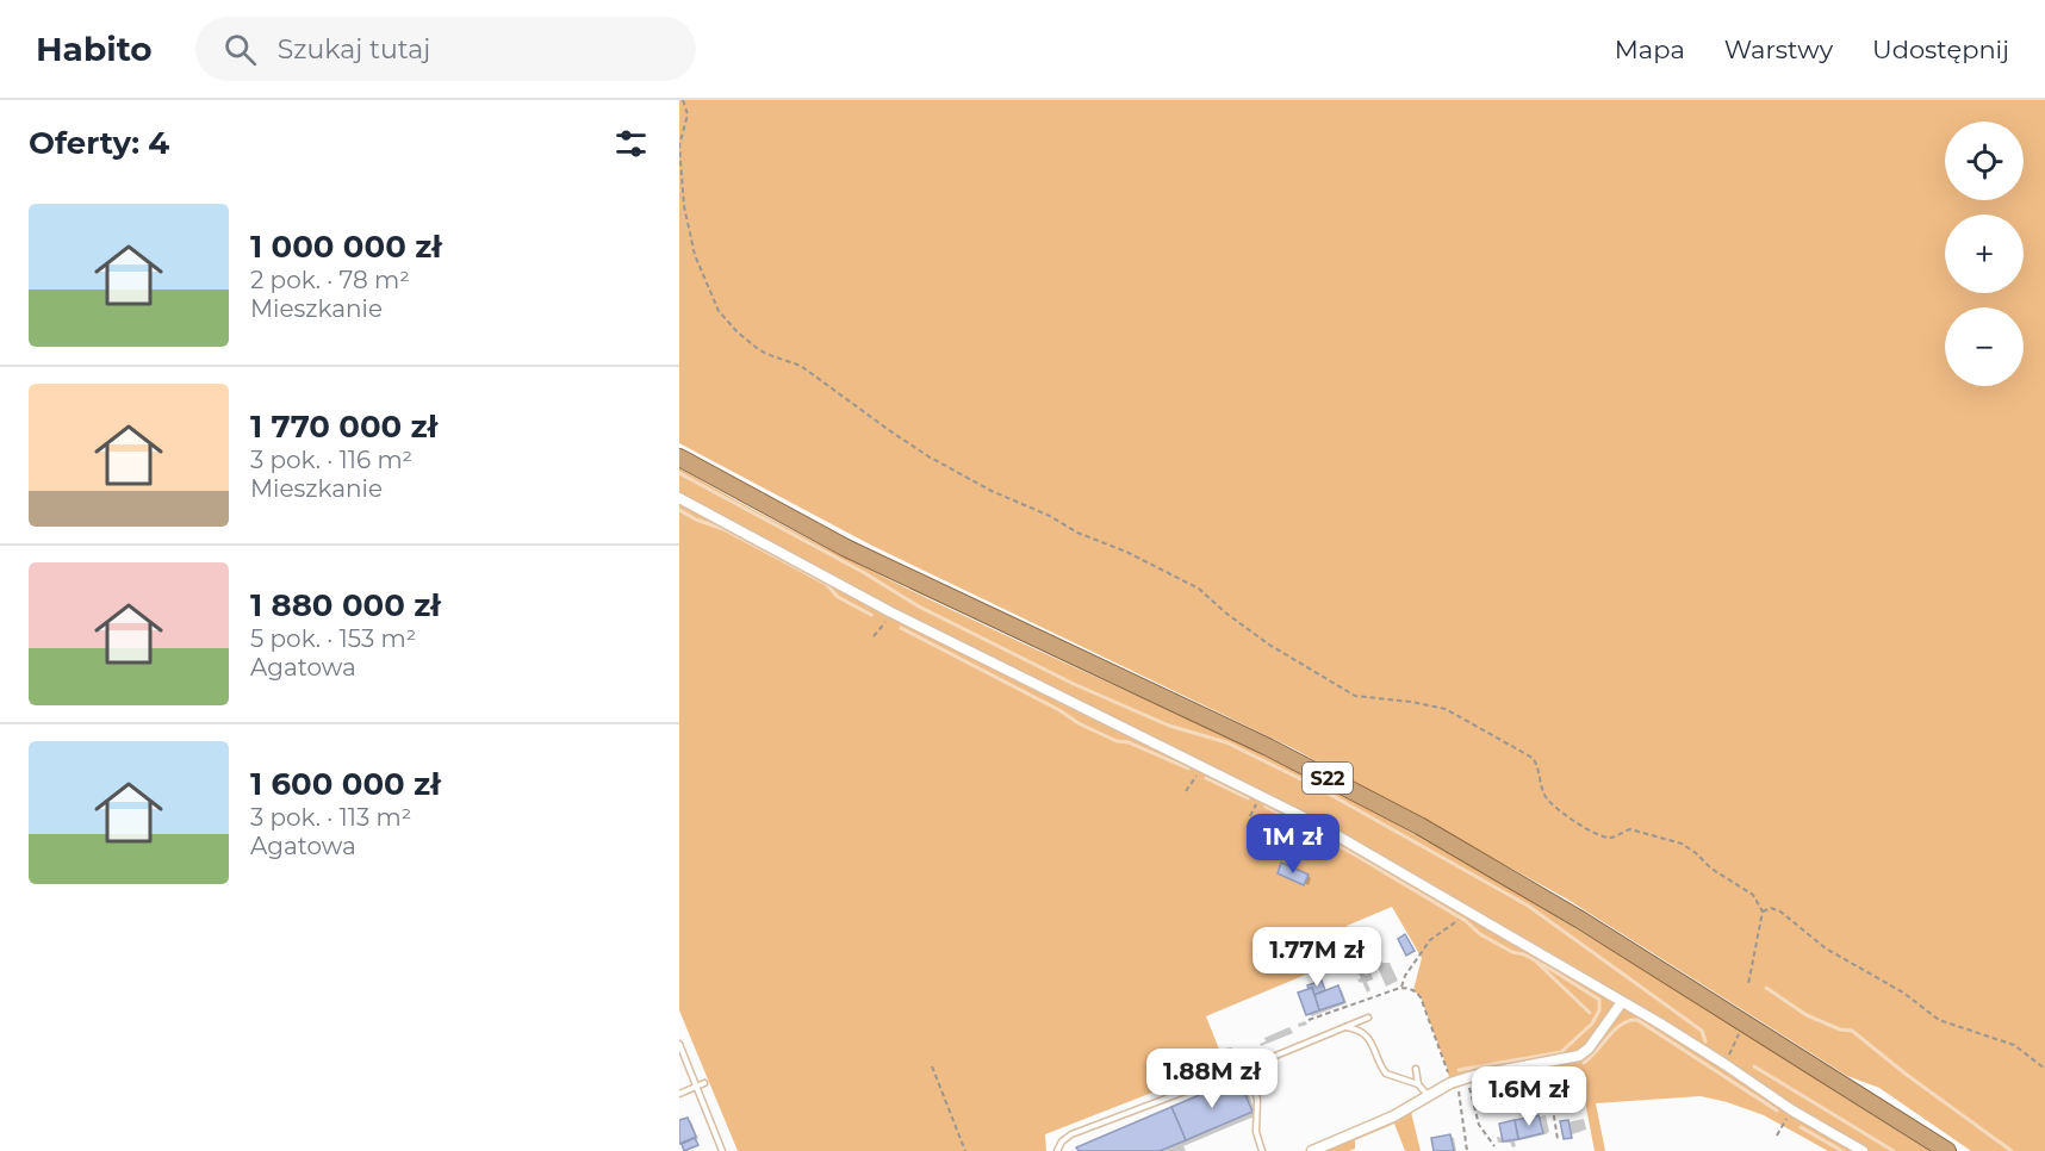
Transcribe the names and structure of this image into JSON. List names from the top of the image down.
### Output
{
  "streets": {
    "highway": ["S22"]
  },
  "page": {
    "header": "Habito",
    "search": "Szukaj tutaj",
    "nav": ["Mapa", "Warstwy", "Udostępnij"],
    "heading": "Oferty: 4",
    "map_buttons": ["+", "−"],
    "list": [
      {
        "name": "1 000 000 zł",
        "note": "2 pok. · 78 m² · Mieszkanie"
      },
      {
        "name": "1 770 000 zł",
        "note": "3 pok. · 116 m² · Mieszkanie"
      },
      {
        "name": "1 880 000 zł",
        "note": "5 pok. · 153 m² · Agatowa"
      },
      {
        "name": "1 600 000 zł",
        "note": "3 pok. · 113 m² · Agatowa"
      }
    ],
    "price": [
      "1M zł",
      "1.77M zł",
      "1.88M zł",
      "1.6M zł"
    ]
  }
}
